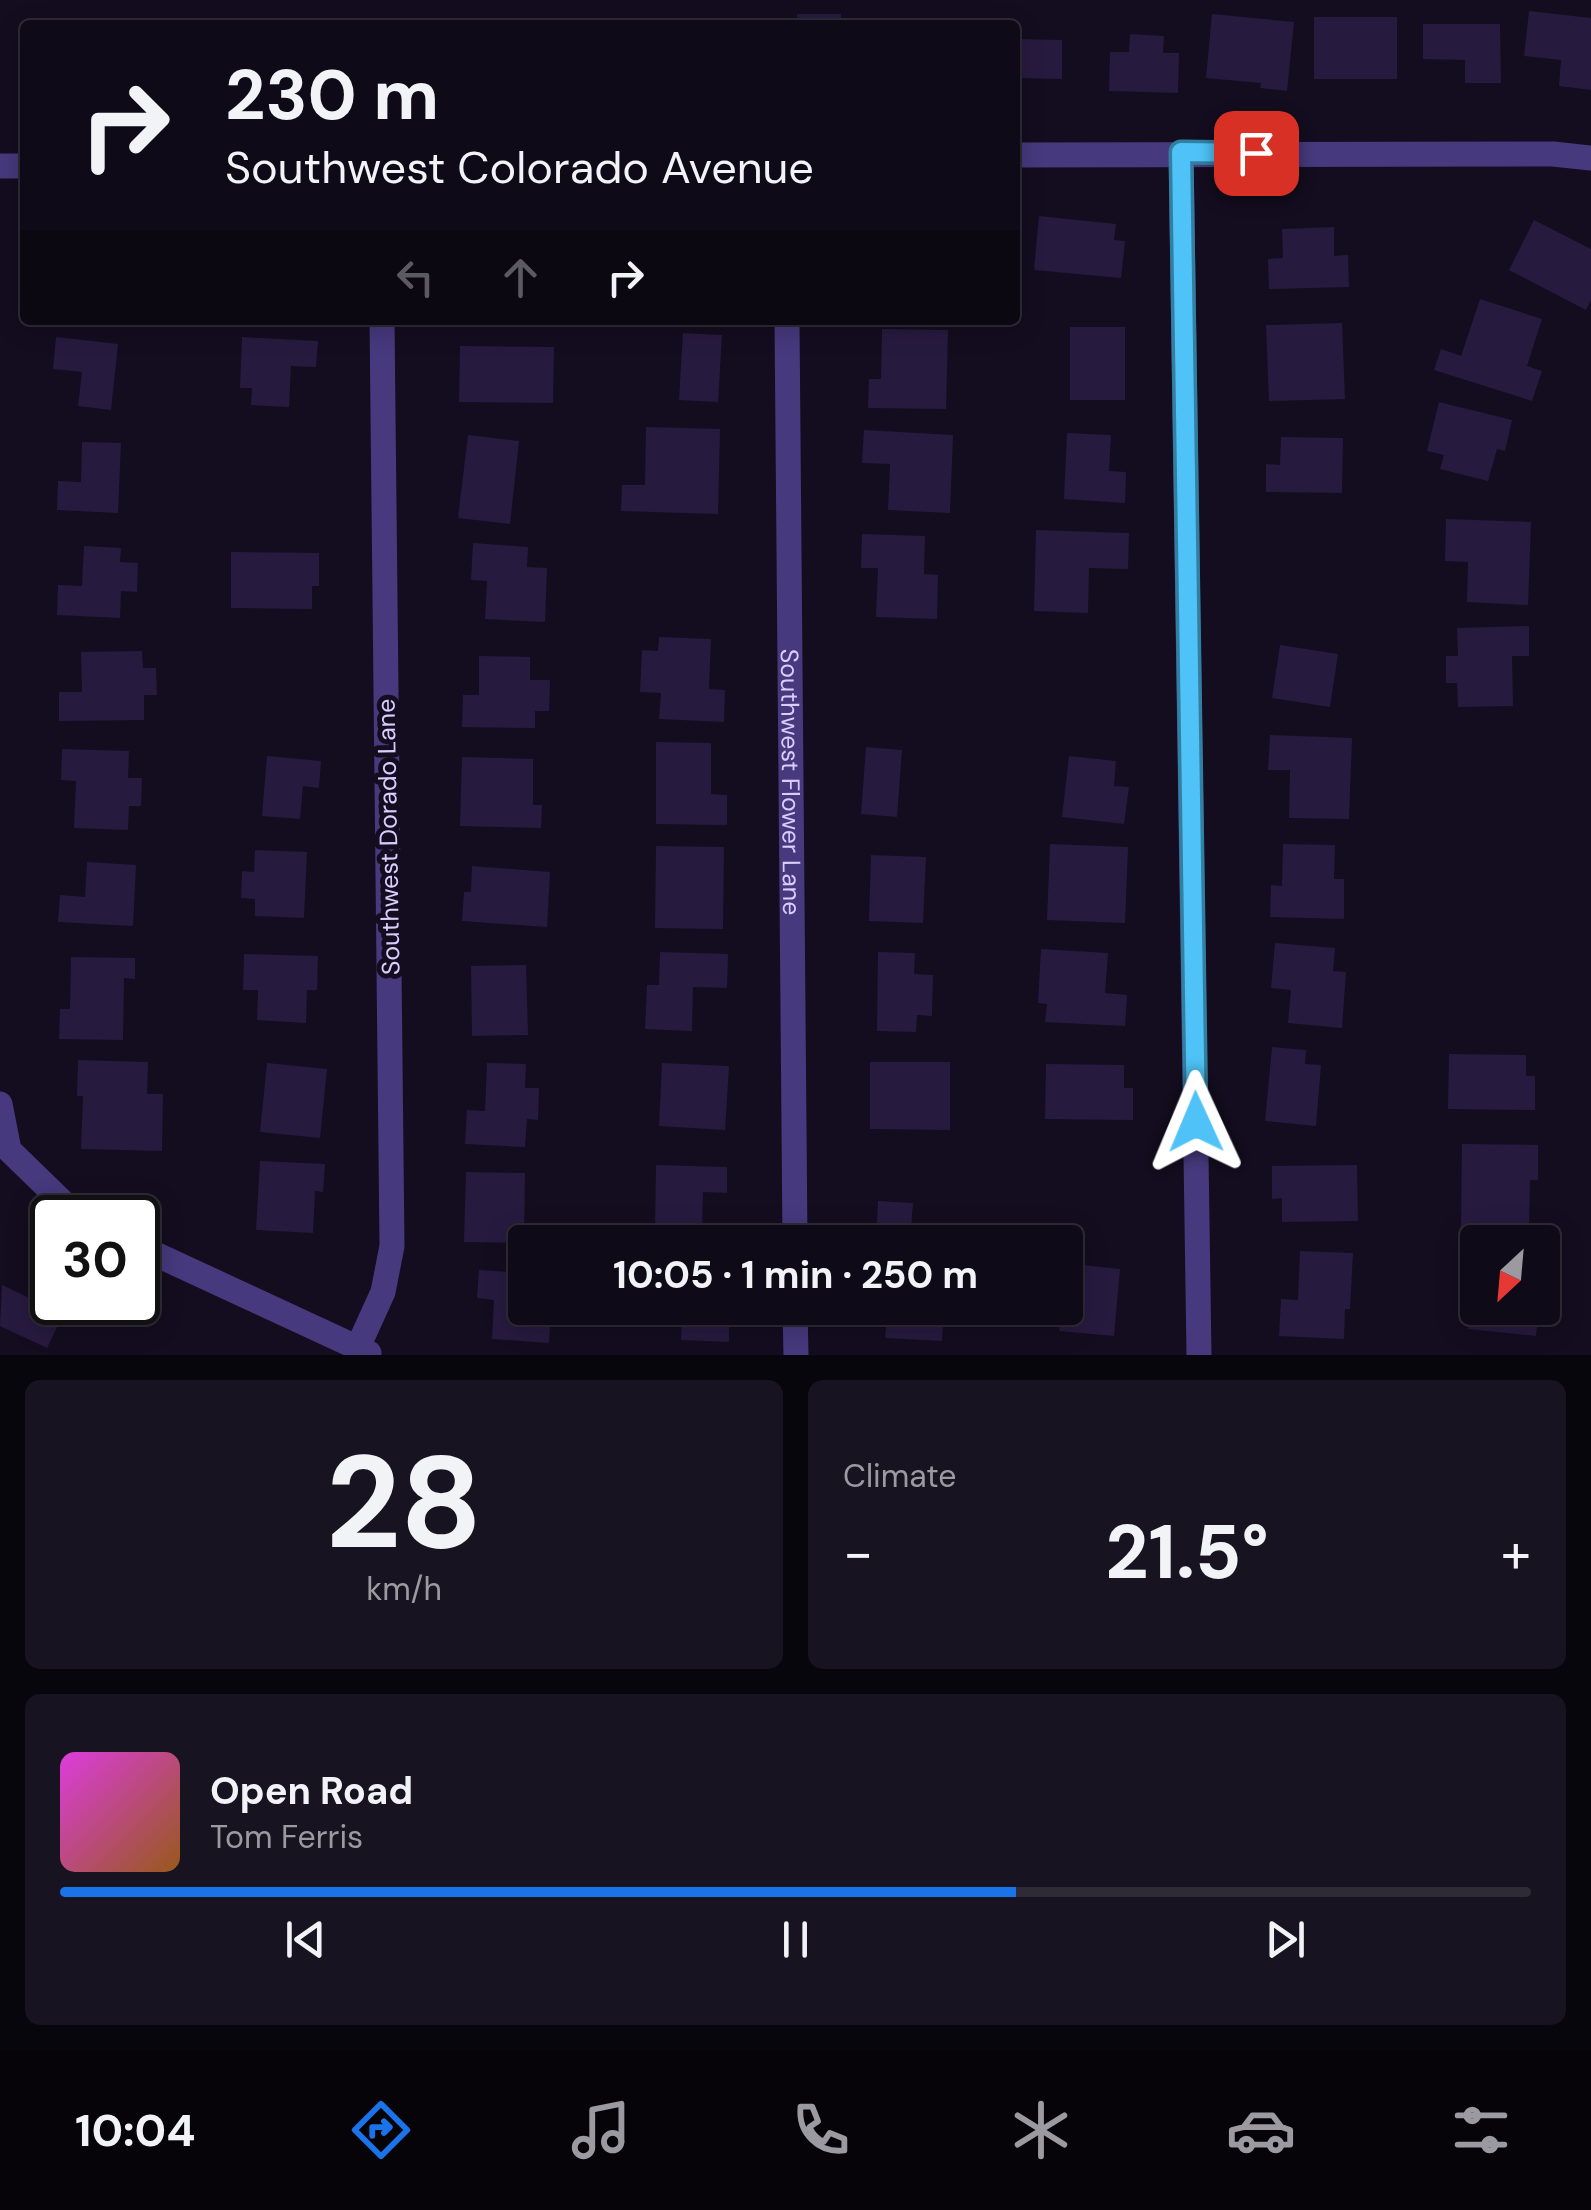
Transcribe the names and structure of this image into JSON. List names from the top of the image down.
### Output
{
  "streets": {
    "street": ["Southwest Flower Lane", "Southwest Dorado Lane"]
  },
  "north": "bottom left",
  "page": {
    "turn": ["230 m", "Southwest Colorado Avenue"],
    "limit": "30",
    "trip": "10:05 · 1 min · 250 m",
    "tile": [
      ["28", "km/h"],
      "Climate"
    ],
    "heat": ["−", "21.5°", "+"],
    "song": ["Open Road", "Tom Ferris"],
    "tabs": "10:04"
  }
}
